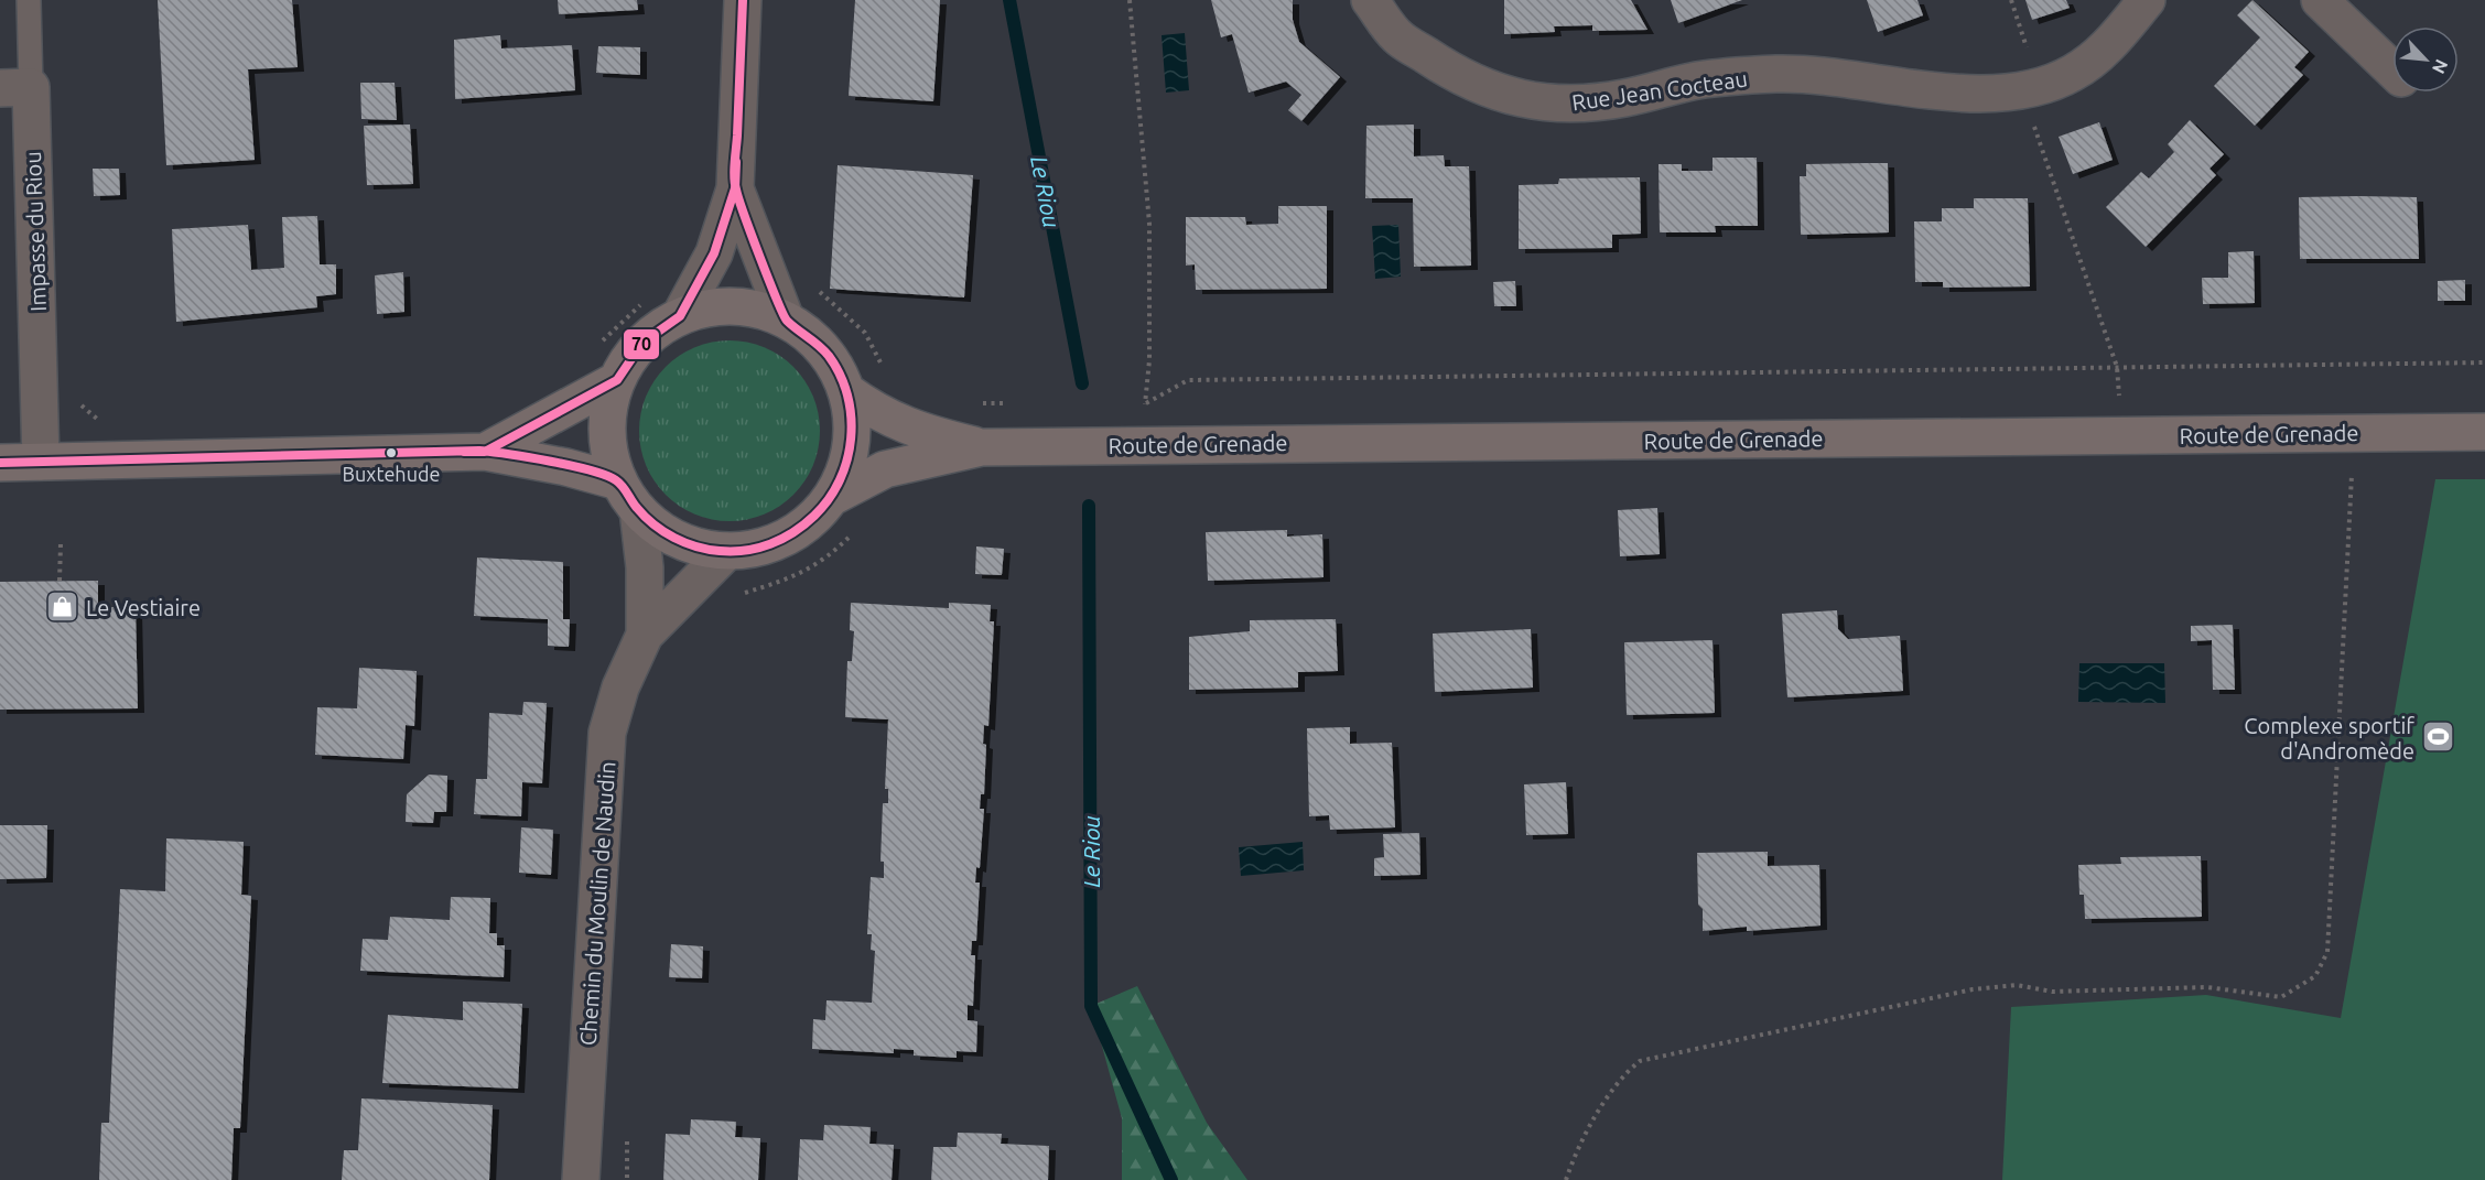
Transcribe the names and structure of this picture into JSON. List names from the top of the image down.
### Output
{
  "streets": {
    "main road": ["Route de Grenade"],
    "street": ["Rue Jean Cocteau", "Impasse du Riou", "Chemin du Moulin de Naudin"]
  },
  "water": ["Le Riou"],
  "places": {
    "other": ["Buxtehude"],
    "shop": ["Le Vestiaire"],
    "sports": ["Complexe sportif d'Andromède"]
  },
  "lines": ["transit line 70"],
  "north": "bottom right"
}
